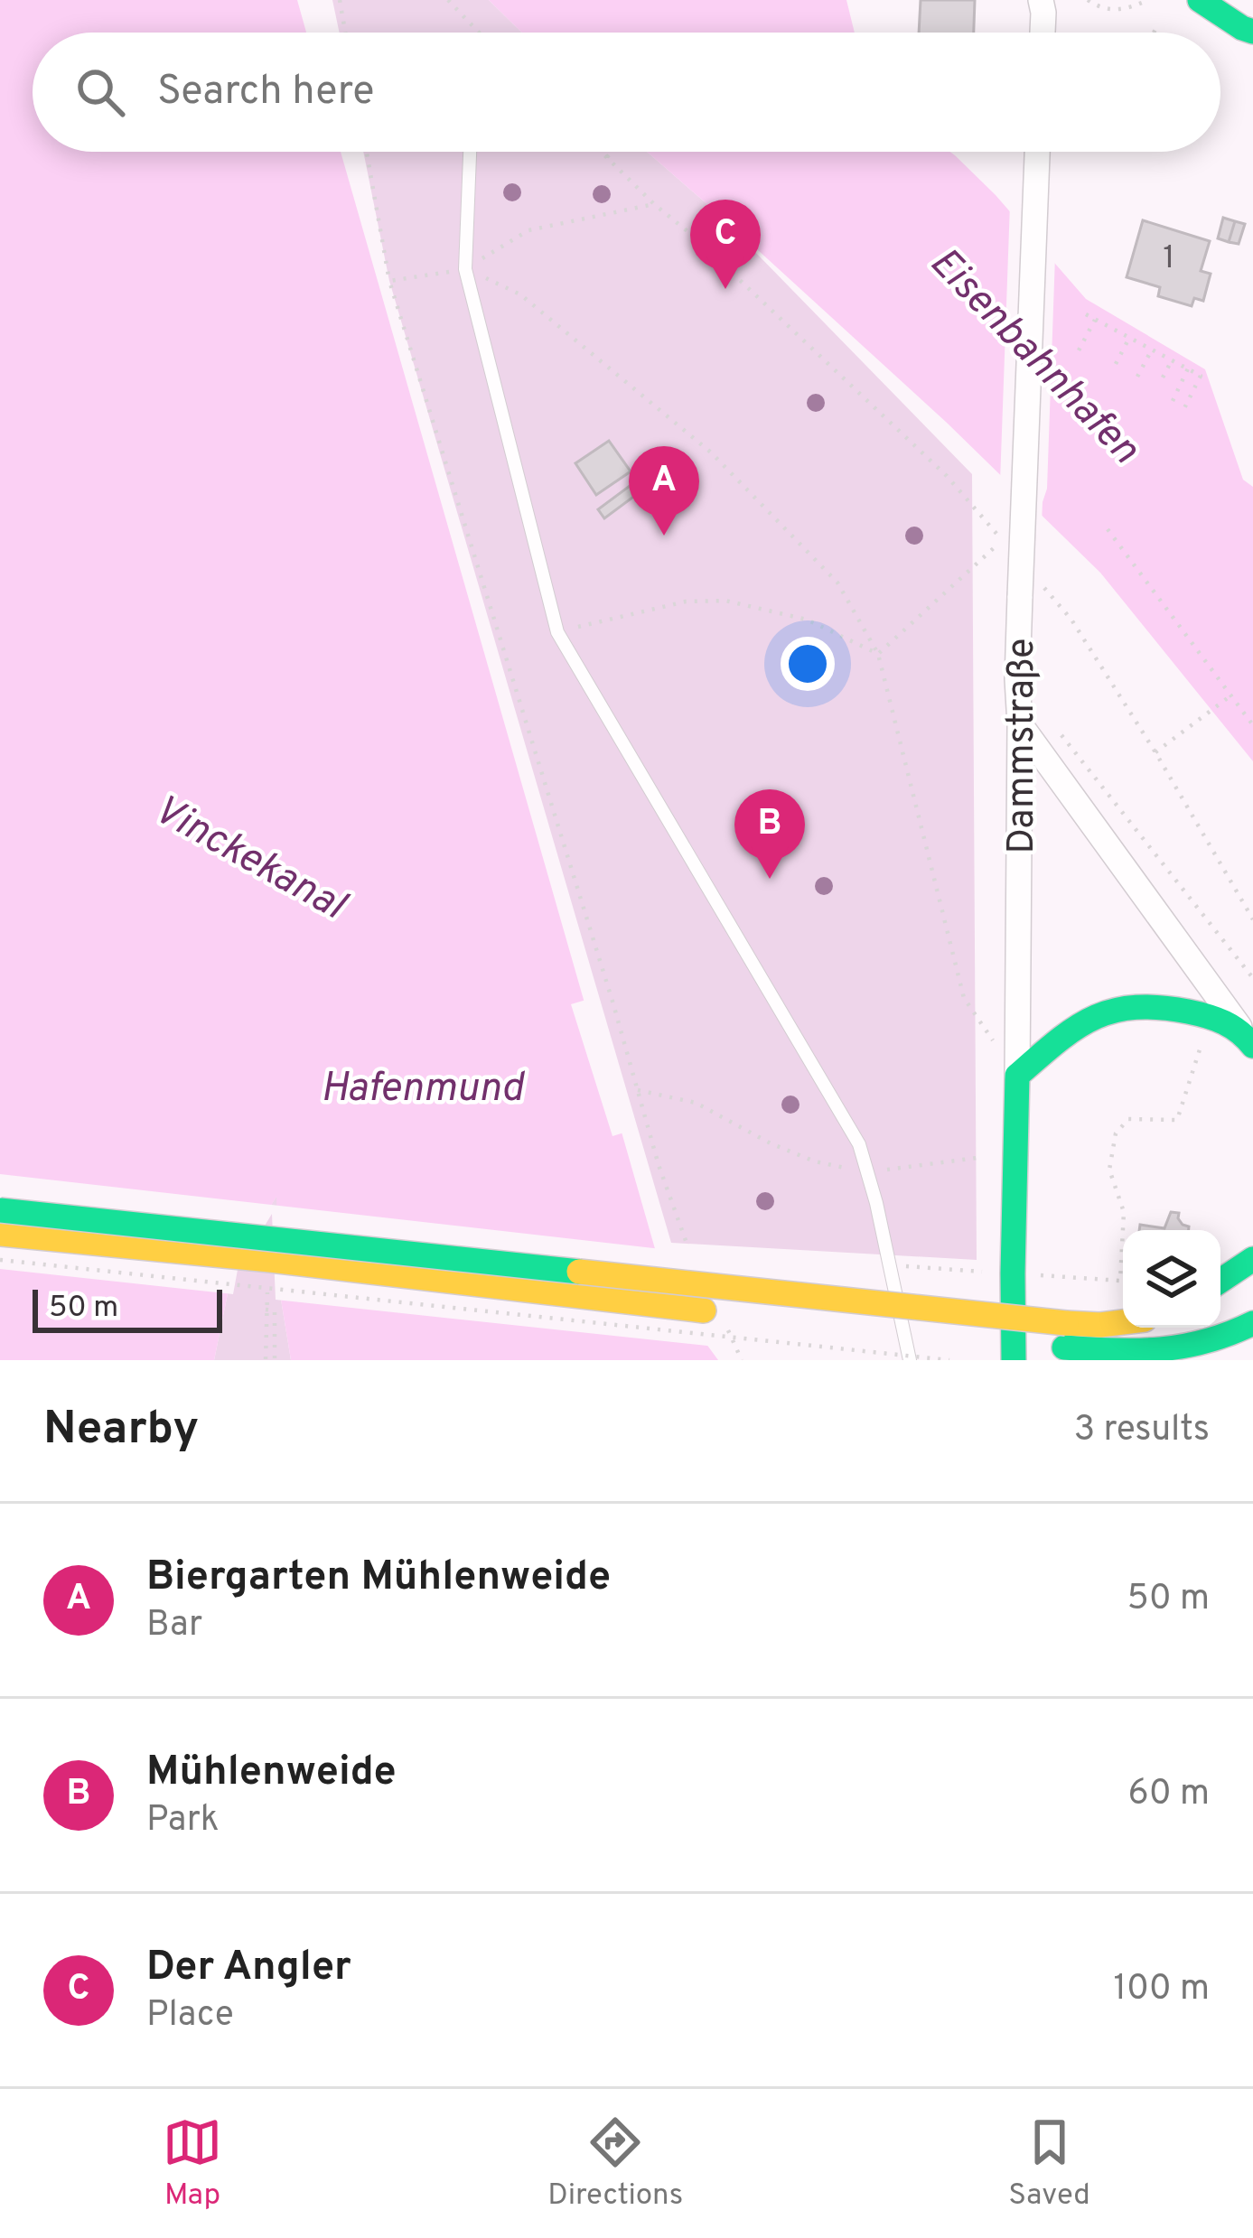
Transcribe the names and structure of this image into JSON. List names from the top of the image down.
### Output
{
  "streets": {
    "main road": ["Dammstraße"]
  },
  "water": ["Eisenbahnhafen", "Vinckekanal", "Hafenmund"],
  "house_numbers": ["1"],
  "scale_bar": "50 m",
  "page": {
    "search": "Search here",
    "pins": ["C", "A", "B"],
    "scale": "50 m",
    "heading": ["Nearby", "3 results"],
    "list": [
      {
        "mark": "A",
        "name": "Biergarten Mühlenweide",
        "note": "Bar",
        "value": "50 m"
      },
      {
        "mark": "B",
        "name": "Mühlenweide",
        "note": "Park",
        "value": "60 m"
      },
      {
        "mark": "C",
        "name": "Der Angler",
        "note": "Place",
        "value": "100 m"
      }
    ],
    "nav": ["Map", "Directions", "Saved"]
  }
}
